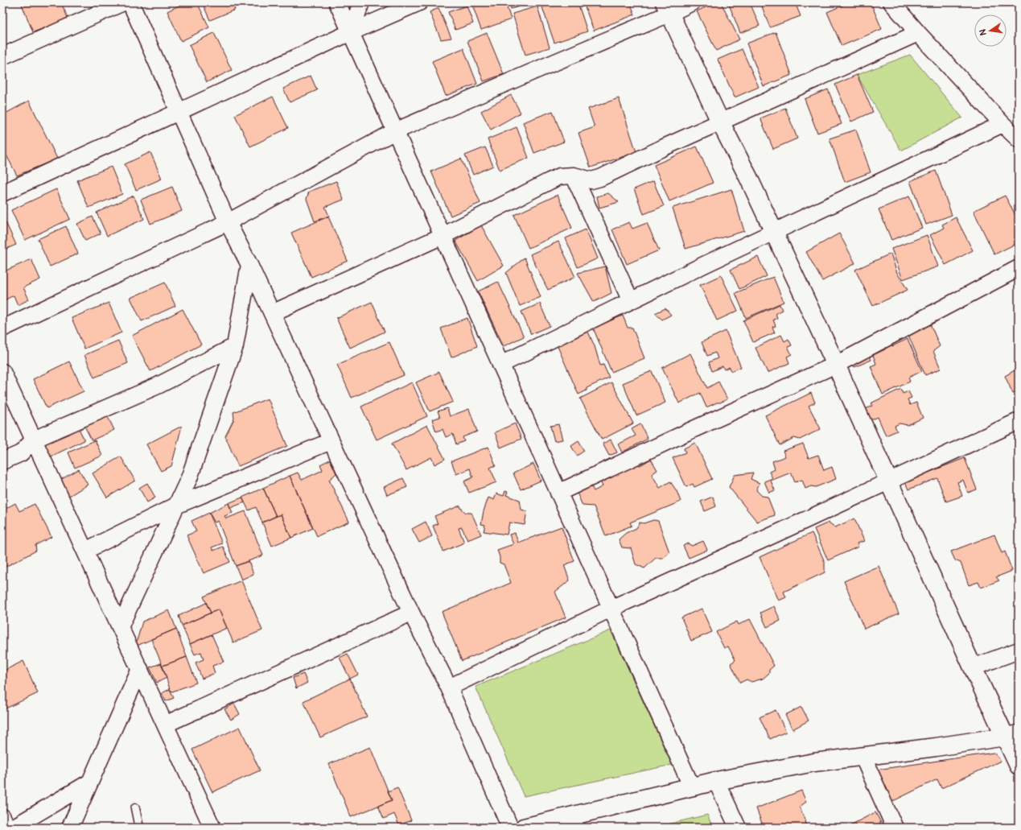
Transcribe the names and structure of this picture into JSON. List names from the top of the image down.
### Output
{
  "north": "left"
}
